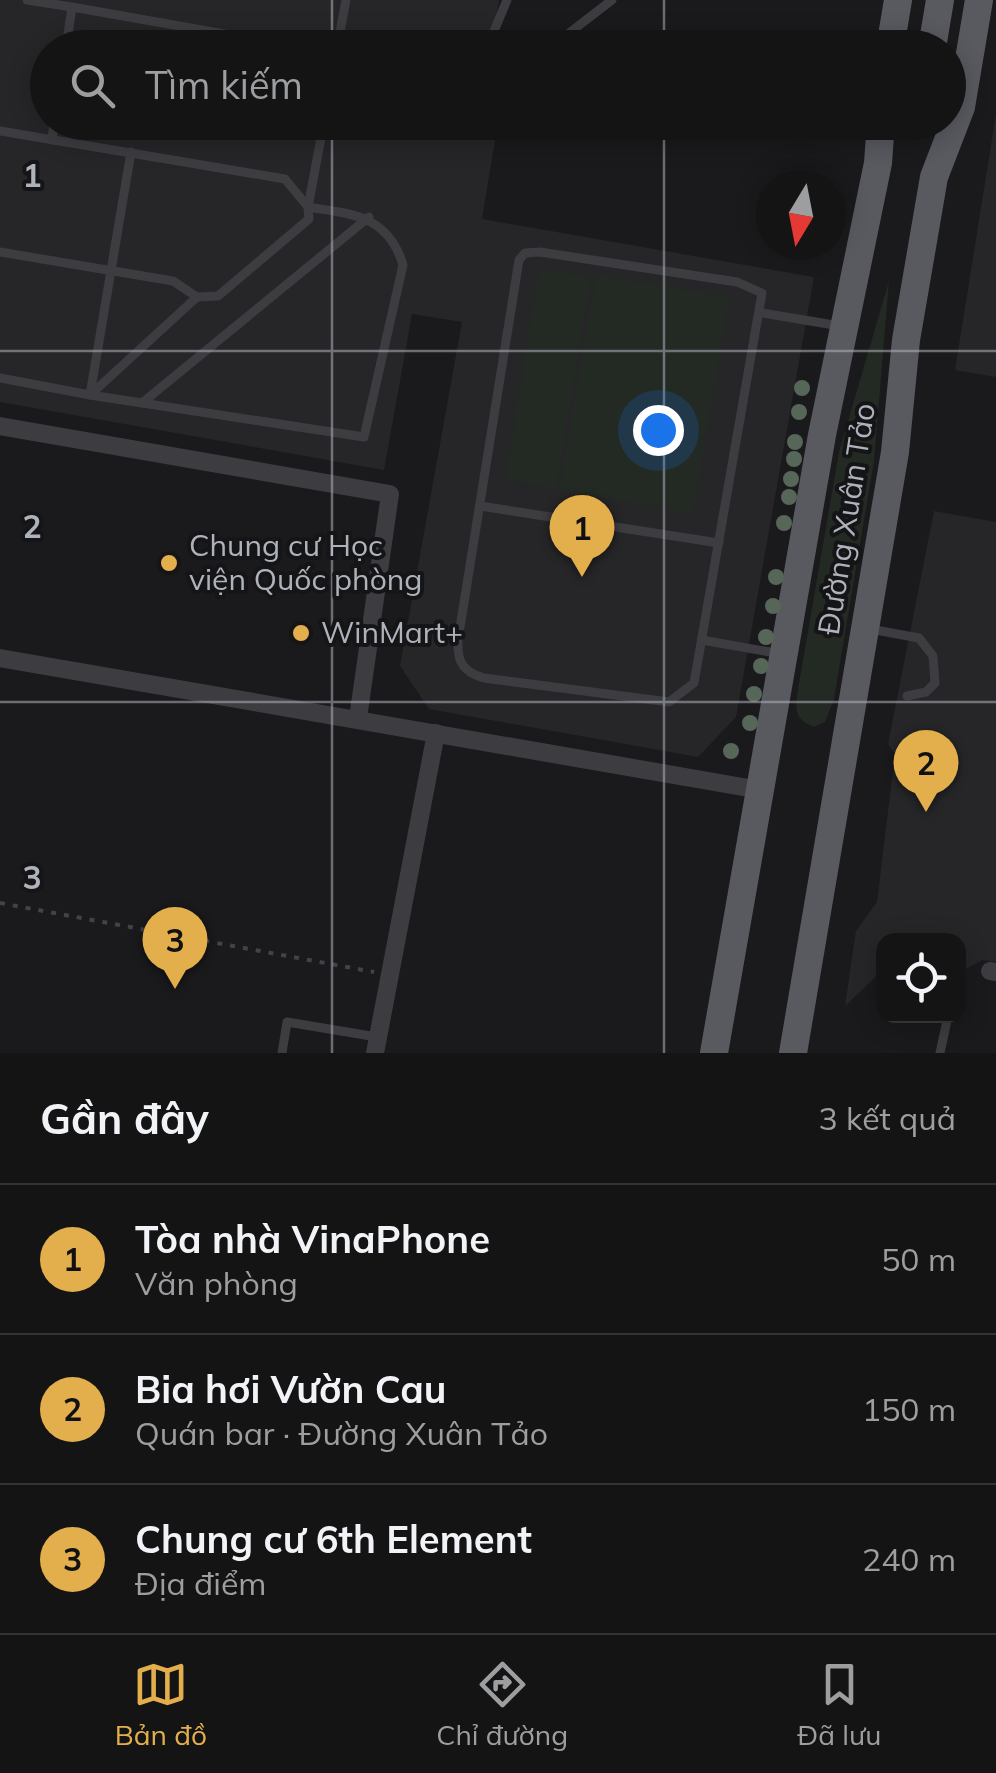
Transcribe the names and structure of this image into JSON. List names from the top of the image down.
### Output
{
  "streets": {
    "main road": ["Đường Xuân Tảo"]
  },
  "places": ["Chung cư Học viện Quốc phòng", "WinMart+"],
  "north": "bottom",
  "page": {
    "search": "Tìm kiếm",
    "pins": ["1", "2", "3"],
    "heading": ["Gần đây", "3 kết quả"],
    "list": [
      {
        "mark": "1",
        "name": "Tòa nhà VinaPhone",
        "note": "Văn phòng",
        "value": "50 m"
      },
      {
        "mark": "2",
        "name": "Bia hơi Vườn Cau",
        "note": "Quán bar · Đường Xuân Tảo",
        "value": "150 m"
      },
      {
        "mark": "3",
        "name": "Chung cư 6th Element",
        "note": "Địa điểm",
        "value": "240 m"
      }
    ],
    "nav": ["Bản đồ", "Chỉ đường", "Đã lưu"]
  },
  "grid": {
    "rows": ["1", "2", "3"]
  }
}
